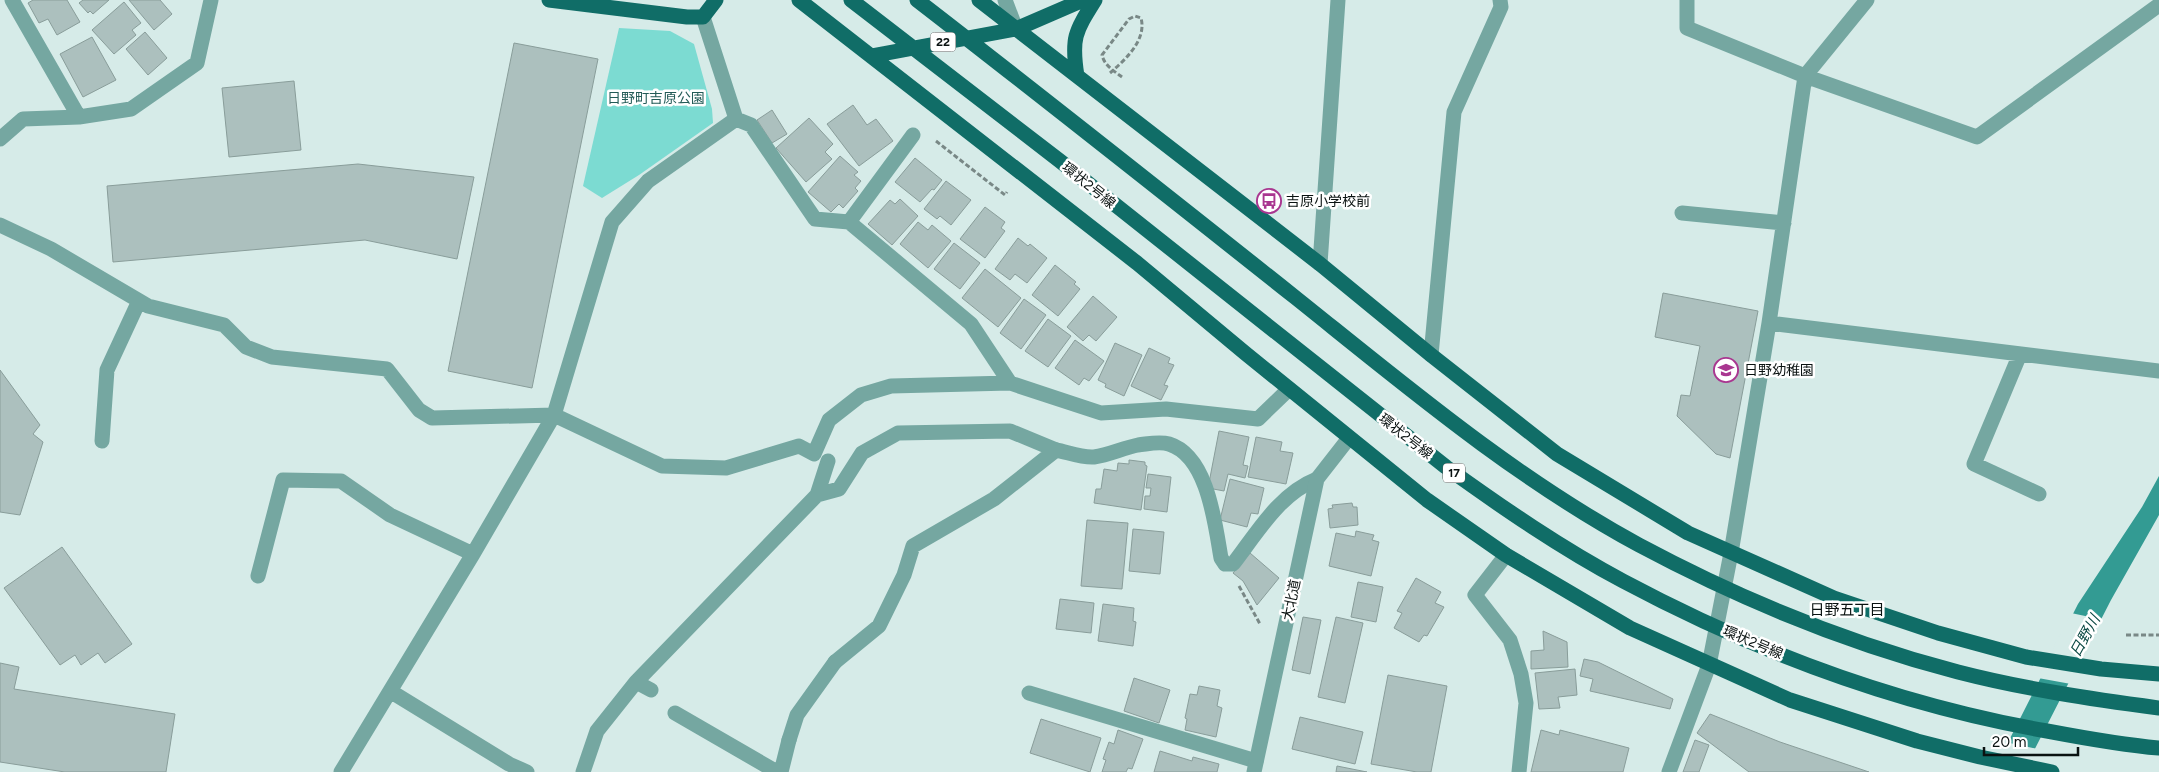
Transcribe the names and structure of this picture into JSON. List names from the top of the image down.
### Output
{
  "streets": {
    "main road": ["22", "環状2号線", "17"],
    "street": ["大北道"]
  },
  "districts": ["日野五丁目"],
  "water": ["日野川"],
  "parks": ["日野町吉原公園"],
  "places": {
    "bus stop": ["吉原小学校前"],
    "school or university": ["日野幼稚園"]
  },
  "scale_bar": "20 m"
}
